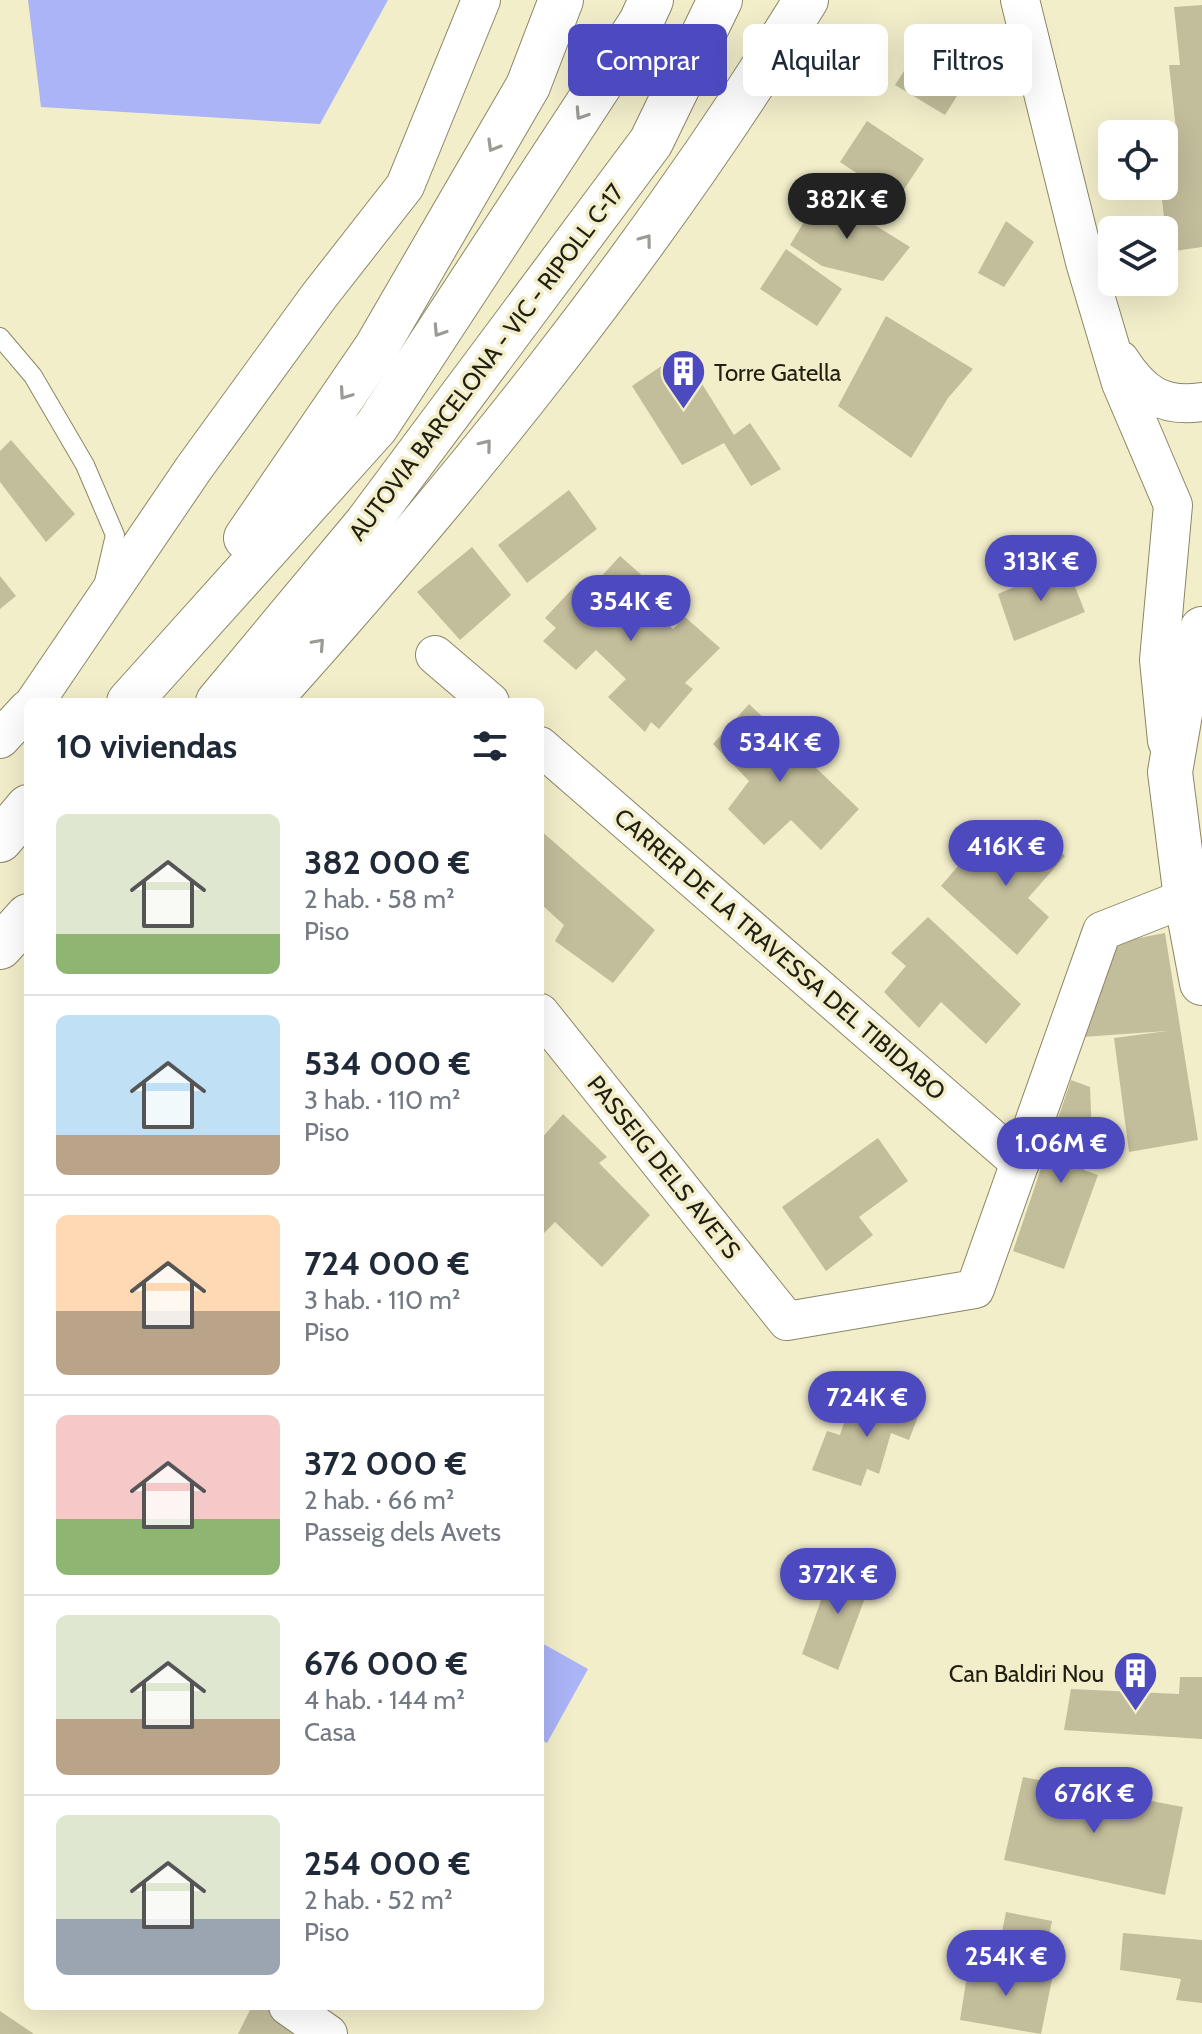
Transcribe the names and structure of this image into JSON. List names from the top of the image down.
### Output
{
  "streets": {
    "main road": ["AUTOVIA BARCELONA - VIC - RIPOLL C-17"],
    "street": ["CARRER DE LA TRAVESSA DEL TIBIDABO", "PASSEIG DELS AVETS"]
  },
  "crossings": [
    ["CARRER DE LA TRAVESSA DEL TIBIDABO", "PASSEIG DELS AVETS"]
  ],
  "places": {
    "building": ["Torre Gatella", "Can Baldiri Nou"]
  },
  "page": {
    "chip": ["Comprar", "Alquilar", "Filtros"],
    "price": [
      "382K €",
      "313K €",
      "354K €",
      "534K €",
      "416K €",
      "1.06M €",
      "724K €",
      "372K €",
      "676K €",
      "254K €"
    ],
    "heading": "10 viviendas",
    "list": [
      {
        "name": "382 000 €",
        "note": "2 hab. · 58 m² · Piso"
      },
      {
        "name": "534 000 €",
        "note": "3 hab. · 110 m² · Piso"
      },
      {
        "name": "724 000 €",
        "note": "3 hab. · 110 m² · Piso"
      },
      {
        "name": "372 000 €",
        "note": "2 hab. · 66 m² · Passeig dels Avets"
      },
      {
        "name": "676 000 €",
        "note": "4 hab. · 144 m² · Casa"
      },
      {
        "name": "254 000 €",
        "note": "2 hab. · 52 m² · Piso"
      }
    ]
  }
}
